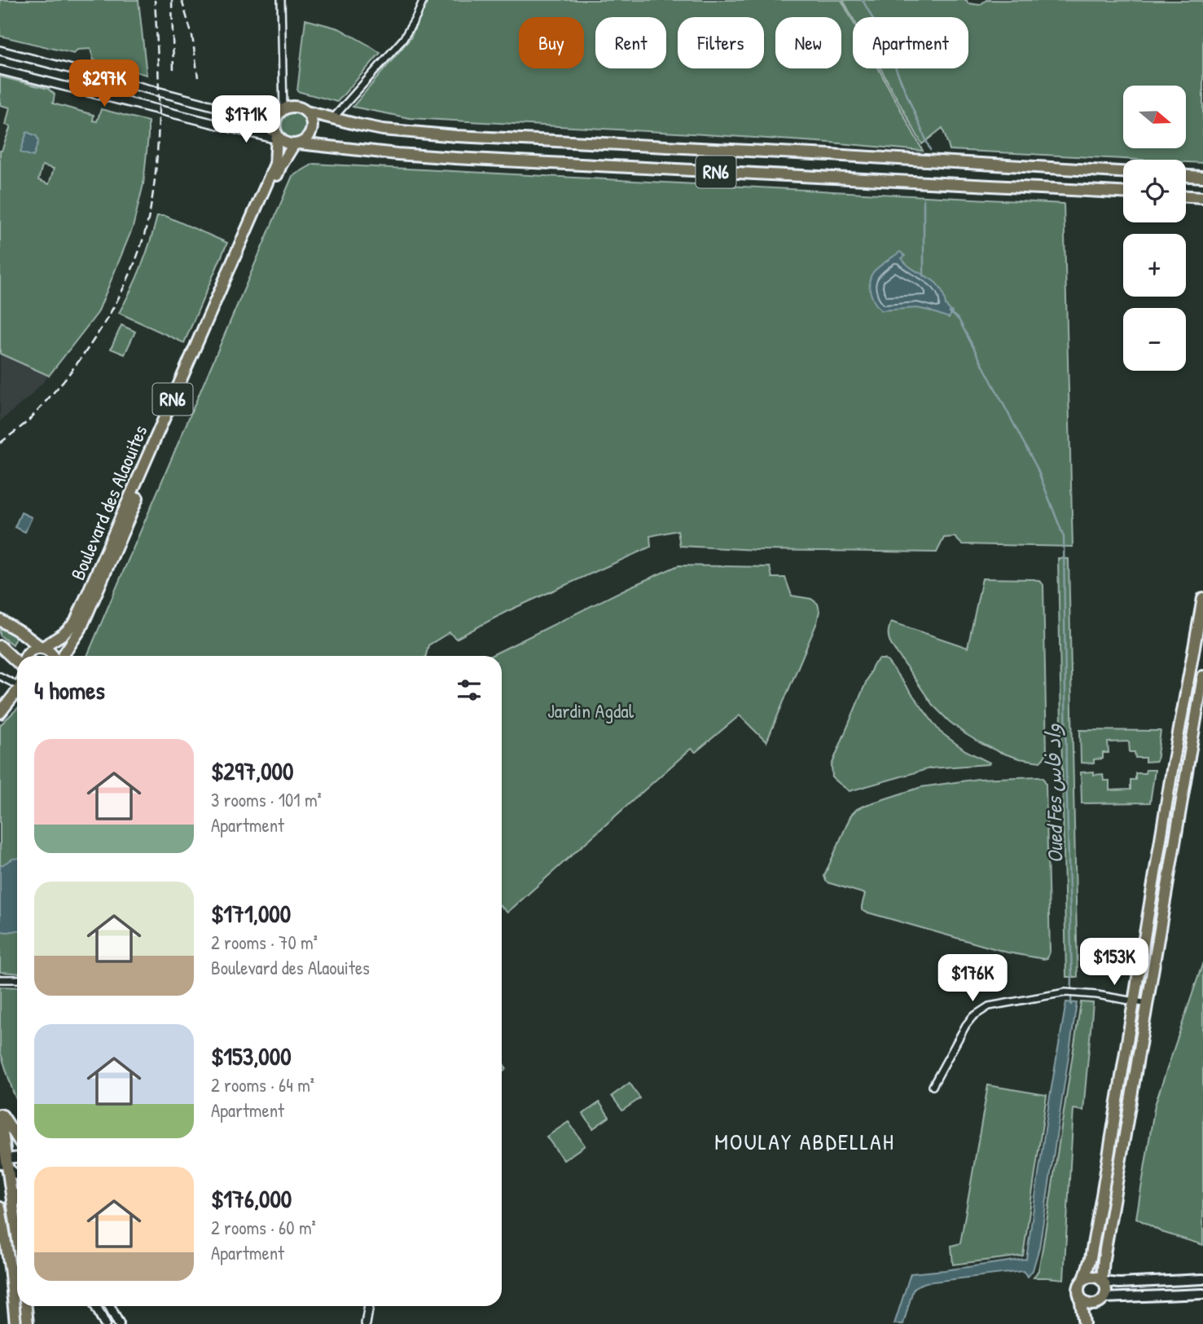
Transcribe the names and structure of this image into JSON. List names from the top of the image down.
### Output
{
  "streets": {
    "main road": ["RN6", "Boulevard des Alaouites"]
  },
  "crossings": [
    ["RN6", "Boulevard des Alaouites"]
  ],
  "districts": ["MOULAY ABDELLAH"],
  "water": ["Oued Fes واد فاس"],
  "parks": ["Jardin Agdal"],
  "north": "right",
  "page": {
    "chip": [
      "Buy",
      "Rent",
      "Filters",
      "New",
      "Apartment"
    ],
    "price": [
      "$297K",
      "$171K",
      "$153K",
      "$176K"
    ],
    "map_buttons": ["+", "−"],
    "heading": "4 homes",
    "list": [
      {
        "name": "$297,000",
        "note": "3 rooms · 101 m² · Apartment"
      },
      {
        "name": "$171,000",
        "note": "2 rooms · 70 m² · Boulevard des Alaouites"
      },
      {
        "name": "$153,000",
        "note": "2 rooms · 64 m² · Apartment"
      },
      {
        "name": "$176,000",
        "note": "2 rooms · 60 m² · Apartment"
      }
    ]
  }
}
